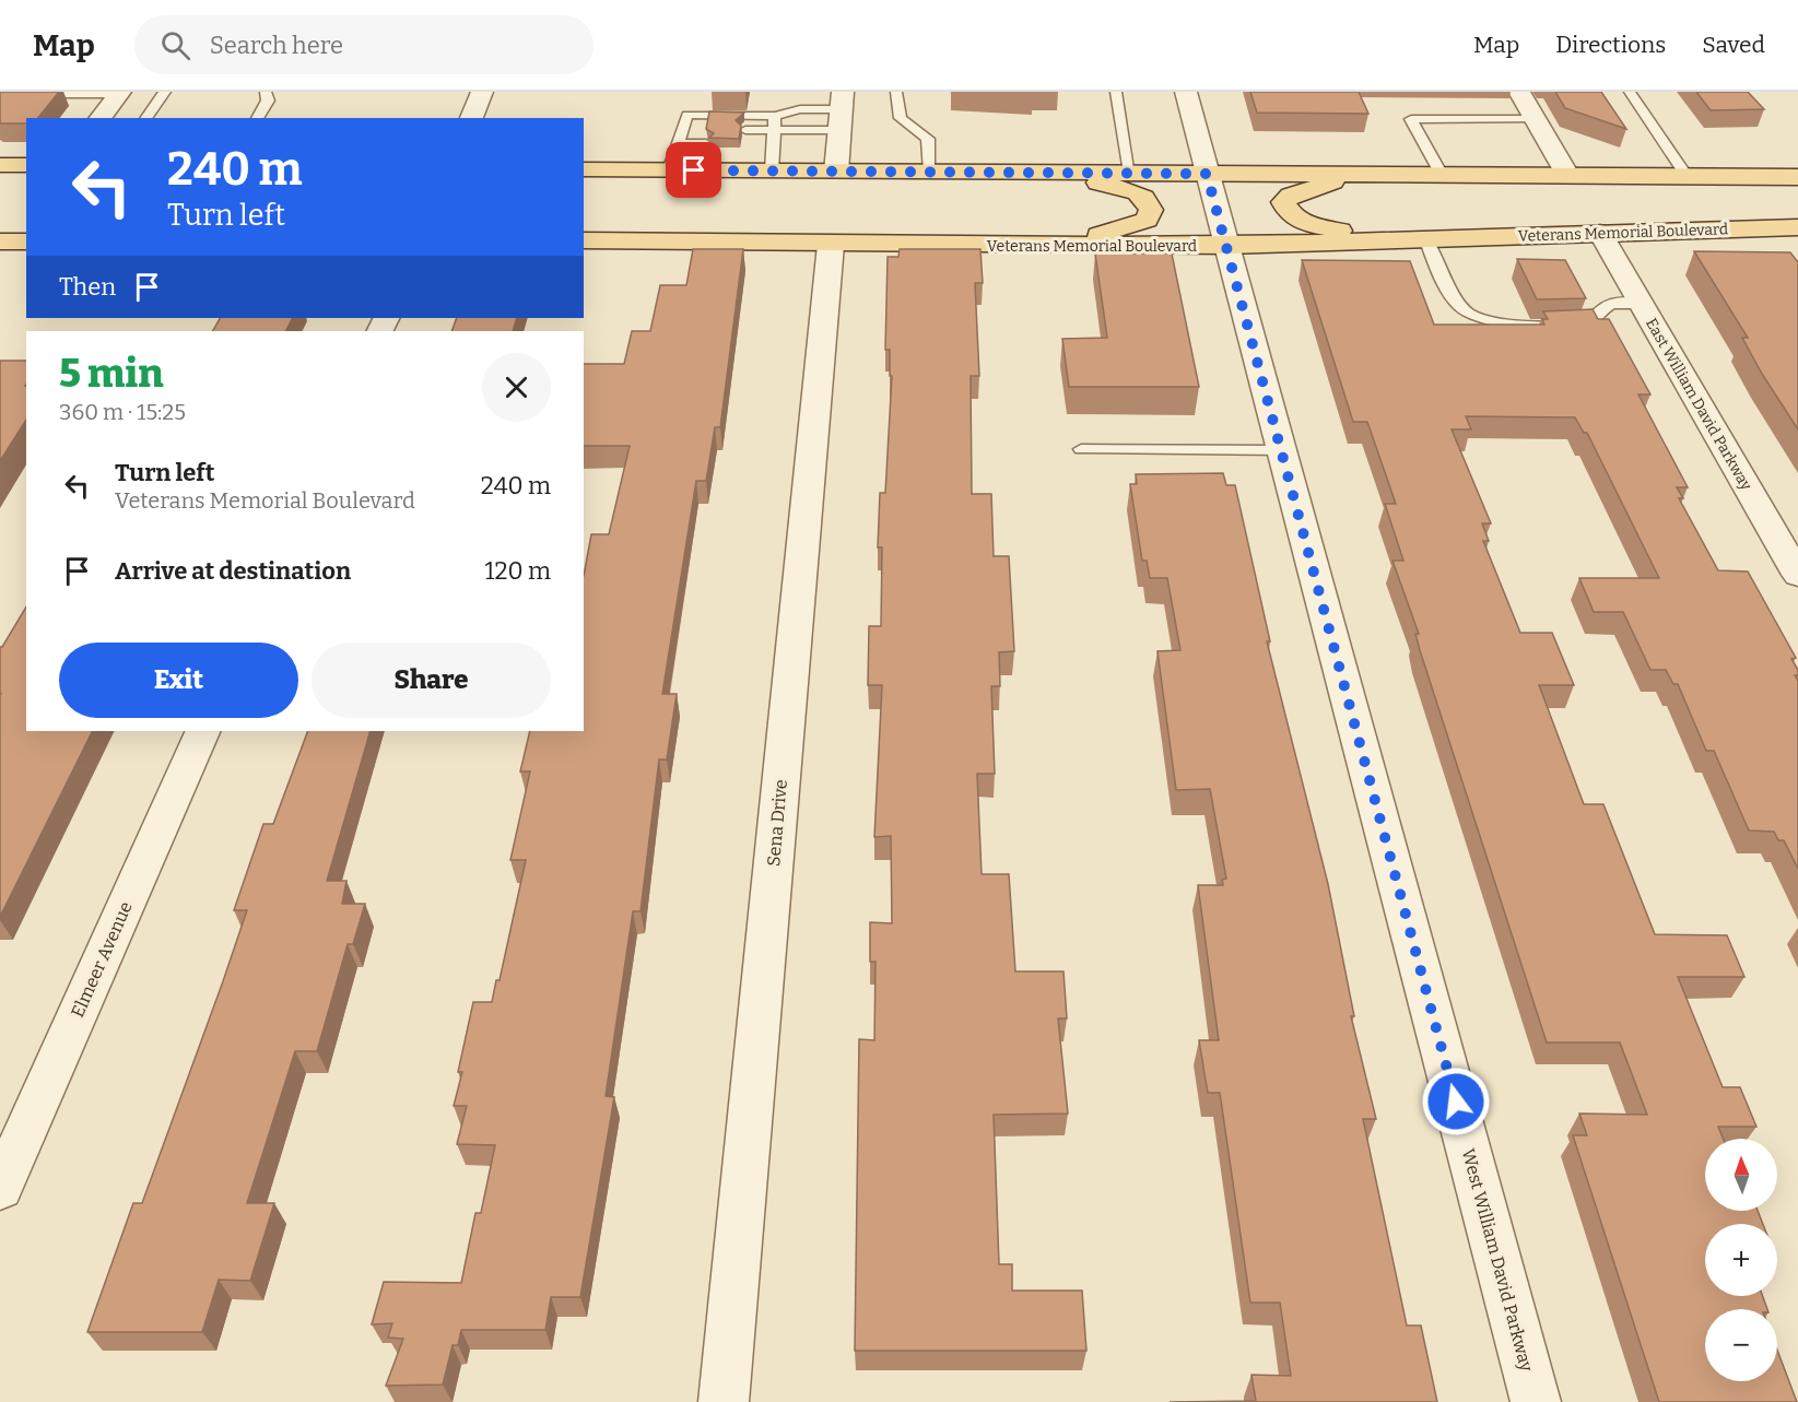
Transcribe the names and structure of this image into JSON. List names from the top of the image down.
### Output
{
  "streets": {
    "main road": ["Veterans Memorial Boulevard"],
    "street": [
      "East William David Parkway",
      "Sena Drive",
      "Elmeer Avenue",
      "West William David Parkway"
    ]
  },
  "crossings": [
    ["Veterans Memorial Boulevard", "East William David Parkway"],
    ["Veterans Memorial Boulevard", "Sena Drive"],
    ["Veterans Memorial Boulevard", "West William David Parkway"]
  ],
  "north": "top",
  "page": {
    "header": "Map",
    "search": "Search here",
    "nav": ["Map", "Directions", "Saved"],
    "turn": ["240 m", "Turn left"],
    "then": "Then",
    "heading": ["5 min", "360 m · 15:25"],
    "list": [
      {
        "name": "Turn left",
        "note": "Veterans Memorial Boulevard",
        "value": "240 m"
      },
      {
        "name": "Arrive at destination",
        "value": "120 m"
      }
    ],
    "buttons": ["Exit", "Share"],
    "map_buttons": ["+", "−"]
  }
}
